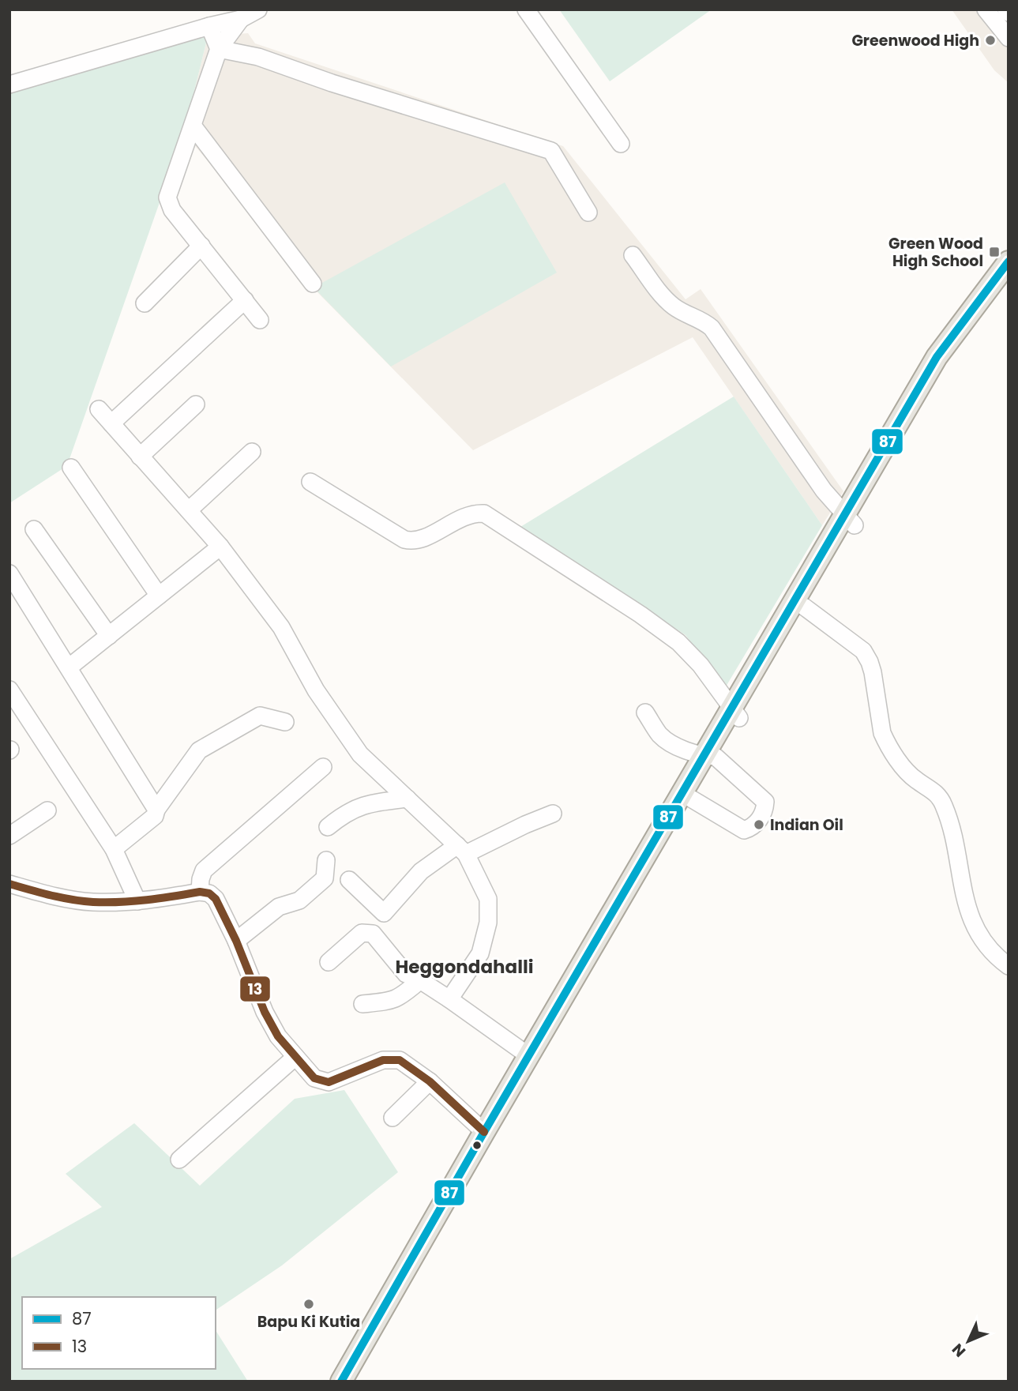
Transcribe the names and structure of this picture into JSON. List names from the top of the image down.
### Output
{
  "districts": ["Heggondahalli"],
  "places": {
    "other": ["Greenwood High", "Indian Oil", "Bapu Ki Kutia"],
    "transit": ["Green Wood High School"]
  },
  "lines": ["transit line 87", "transit line 13"],
  "legend": ["87", "13"],
  "north": "bottom left"
}
